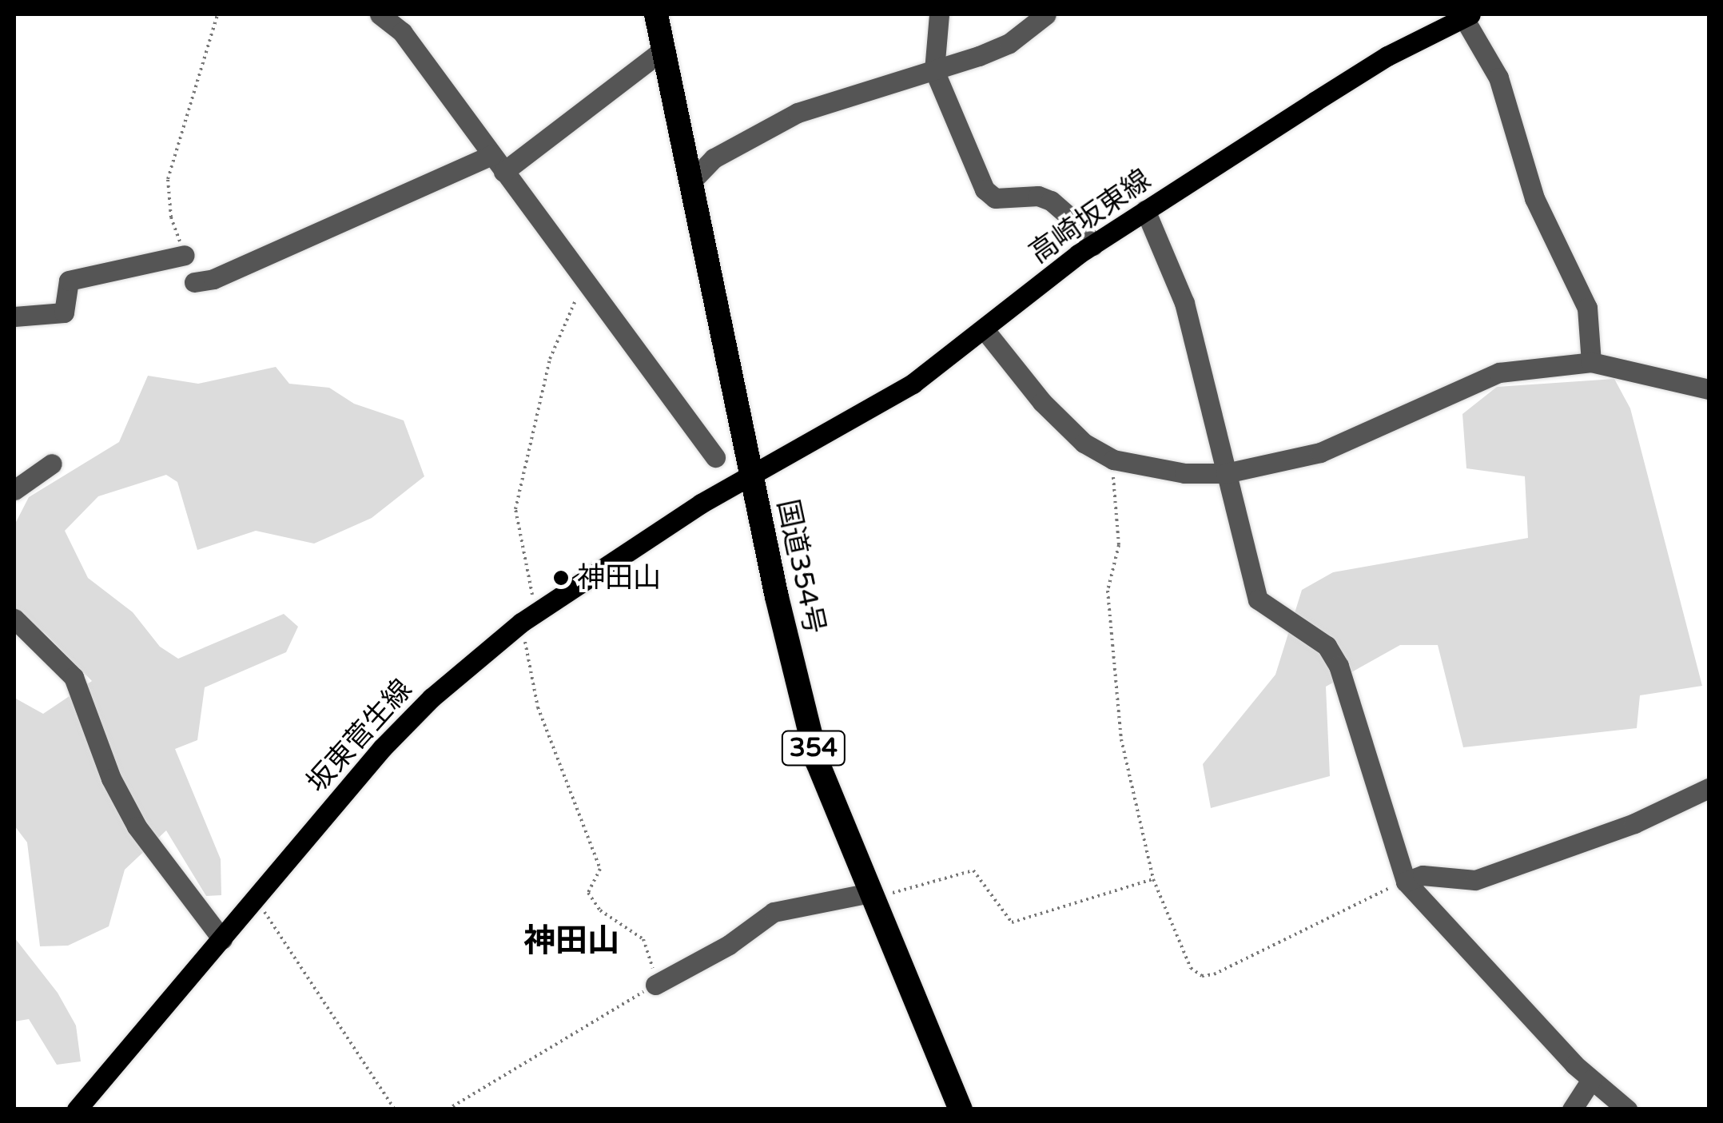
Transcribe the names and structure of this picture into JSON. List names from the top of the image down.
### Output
{
  "streets": {
    "highway": ["国道354号", "354"],
    "main road": ["高崎坂東線", "坂東菅生線"]
  },
  "crossings": [
    ["高崎坂東線", "国道354号"],
    ["高崎坂東線", "坂東菅生線"],
    ["国道354号", "坂東菅生線"]
  ],
  "districts": ["神田山"],
  "places": ["神田山"]
}
